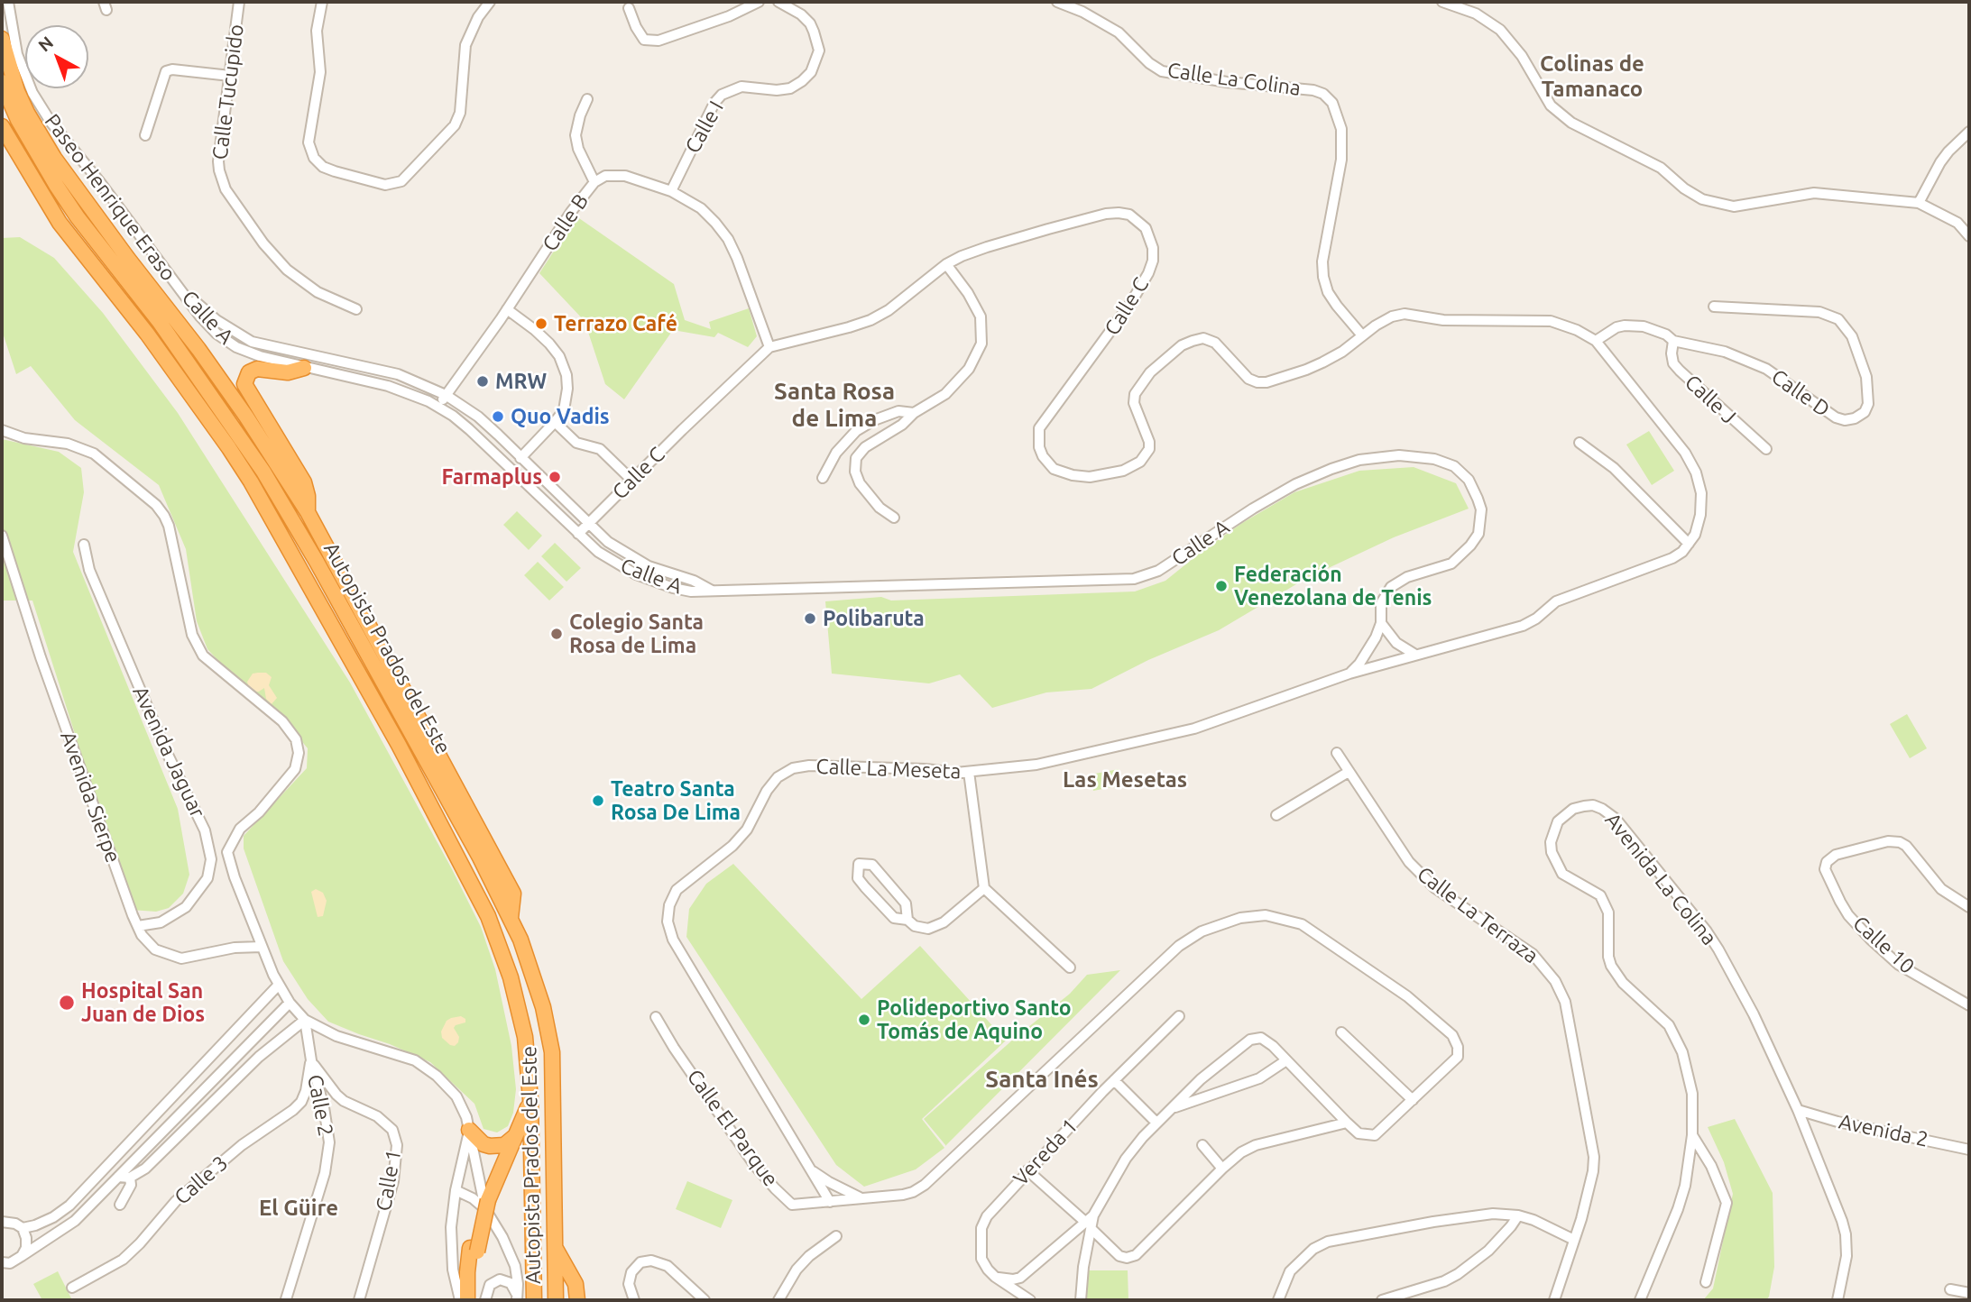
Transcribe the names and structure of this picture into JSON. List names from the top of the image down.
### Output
{
  "streets": {
    "highway": ["Autopista Prados del Este"],
    "street": [
      "Calle La Colina",
      "Calle Tucupido",
      "Calle I",
      "Paseo Henrique Eraso",
      "Calle B",
      "Calle C",
      "Calle A",
      "Calle D",
      "Calle J",
      "Avenida Jaguar",
      "Calle La Meseta",
      "Avenida Sierpe",
      "Avenida La Colina",
      "Calle La Terraza",
      "Calle 10",
      "Calle 2",
      "Calle El Parque",
      "Avenida 2",
      "Vereda 1",
      "Calle 3",
      "Calle 1"
    ]
  },
  "crossings": [
    ["Calle La Colina", "Calle C"],
    ["Calle I", "Calle B"],
    ["Paseo Henrique Eraso", "Calle A"],
    ["Calle B", "Calle C"],
    ["Calle B", "Calle A"],
    ["Calle C", "Calle A"],
    ["Calle A", "Calle La Meseta"],
    ["Calle D", "Calle J"],
    ["Avenida Jaguar", "Avenida Sierpe"],
    ["Calle La Meseta", "Calle El Parque"],
    ["Avenida La Colina", "Avenida 2"],
    ["Calle 2", "Calle 3"],
    ["Calle 2", "Calle 1"],
    ["Calle 3", "Calle 1"]
  ],
  "districts": [
    "Colinas de Tamanaco",
    "Santa Rosa de Lima",
    "Las Mesetas",
    "Santa Inés",
    "El Güire"
  ],
  "places": [
    "Terrazo Café",
    "MRW",
    "Quo Vadis",
    "Farmaplus",
    "Federación Venezolana de Tenis",
    "Polibaruta",
    "Colegio Santa Rosa de Lima",
    "Teatro Santa Rosa De Lima",
    "Hospital San Juan de Dios",
    "Polideportivo Santo Tomás de Aquino"
  ],
  "north": "top left"
}
